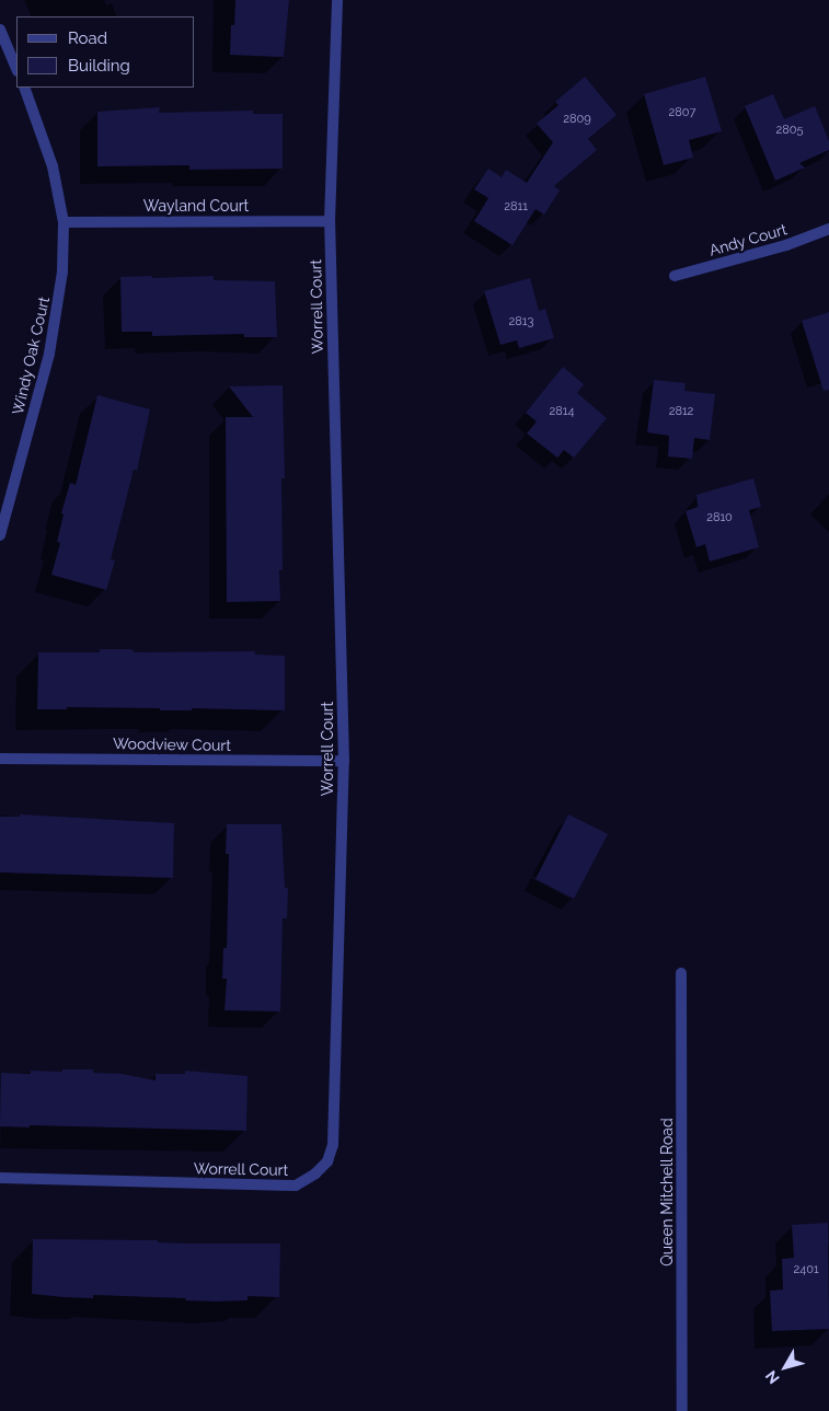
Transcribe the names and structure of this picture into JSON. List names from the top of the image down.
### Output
{
  "streets": {
    "street": [
      "Wayland Court",
      "Andy Court",
      "Worrell Court",
      "Windy Oak Court",
      "Woodview Court",
      "Queen Mitchell Road"
    ]
  },
  "crossings": [
    ["Wayland Court", "Worrell Court"],
    ["Wayland Court", "Windy Oak Court"],
    ["Worrell Court", "Woodview Court"]
  ],
  "house_numbers": [
    "2807",
    "2809",
    "2805",
    "2811",
    "2813",
    "2814",
    "2812",
    "2810",
    "2401"
  ],
  "legend": ["Road", "Building"],
  "north": "bottom left"
}
